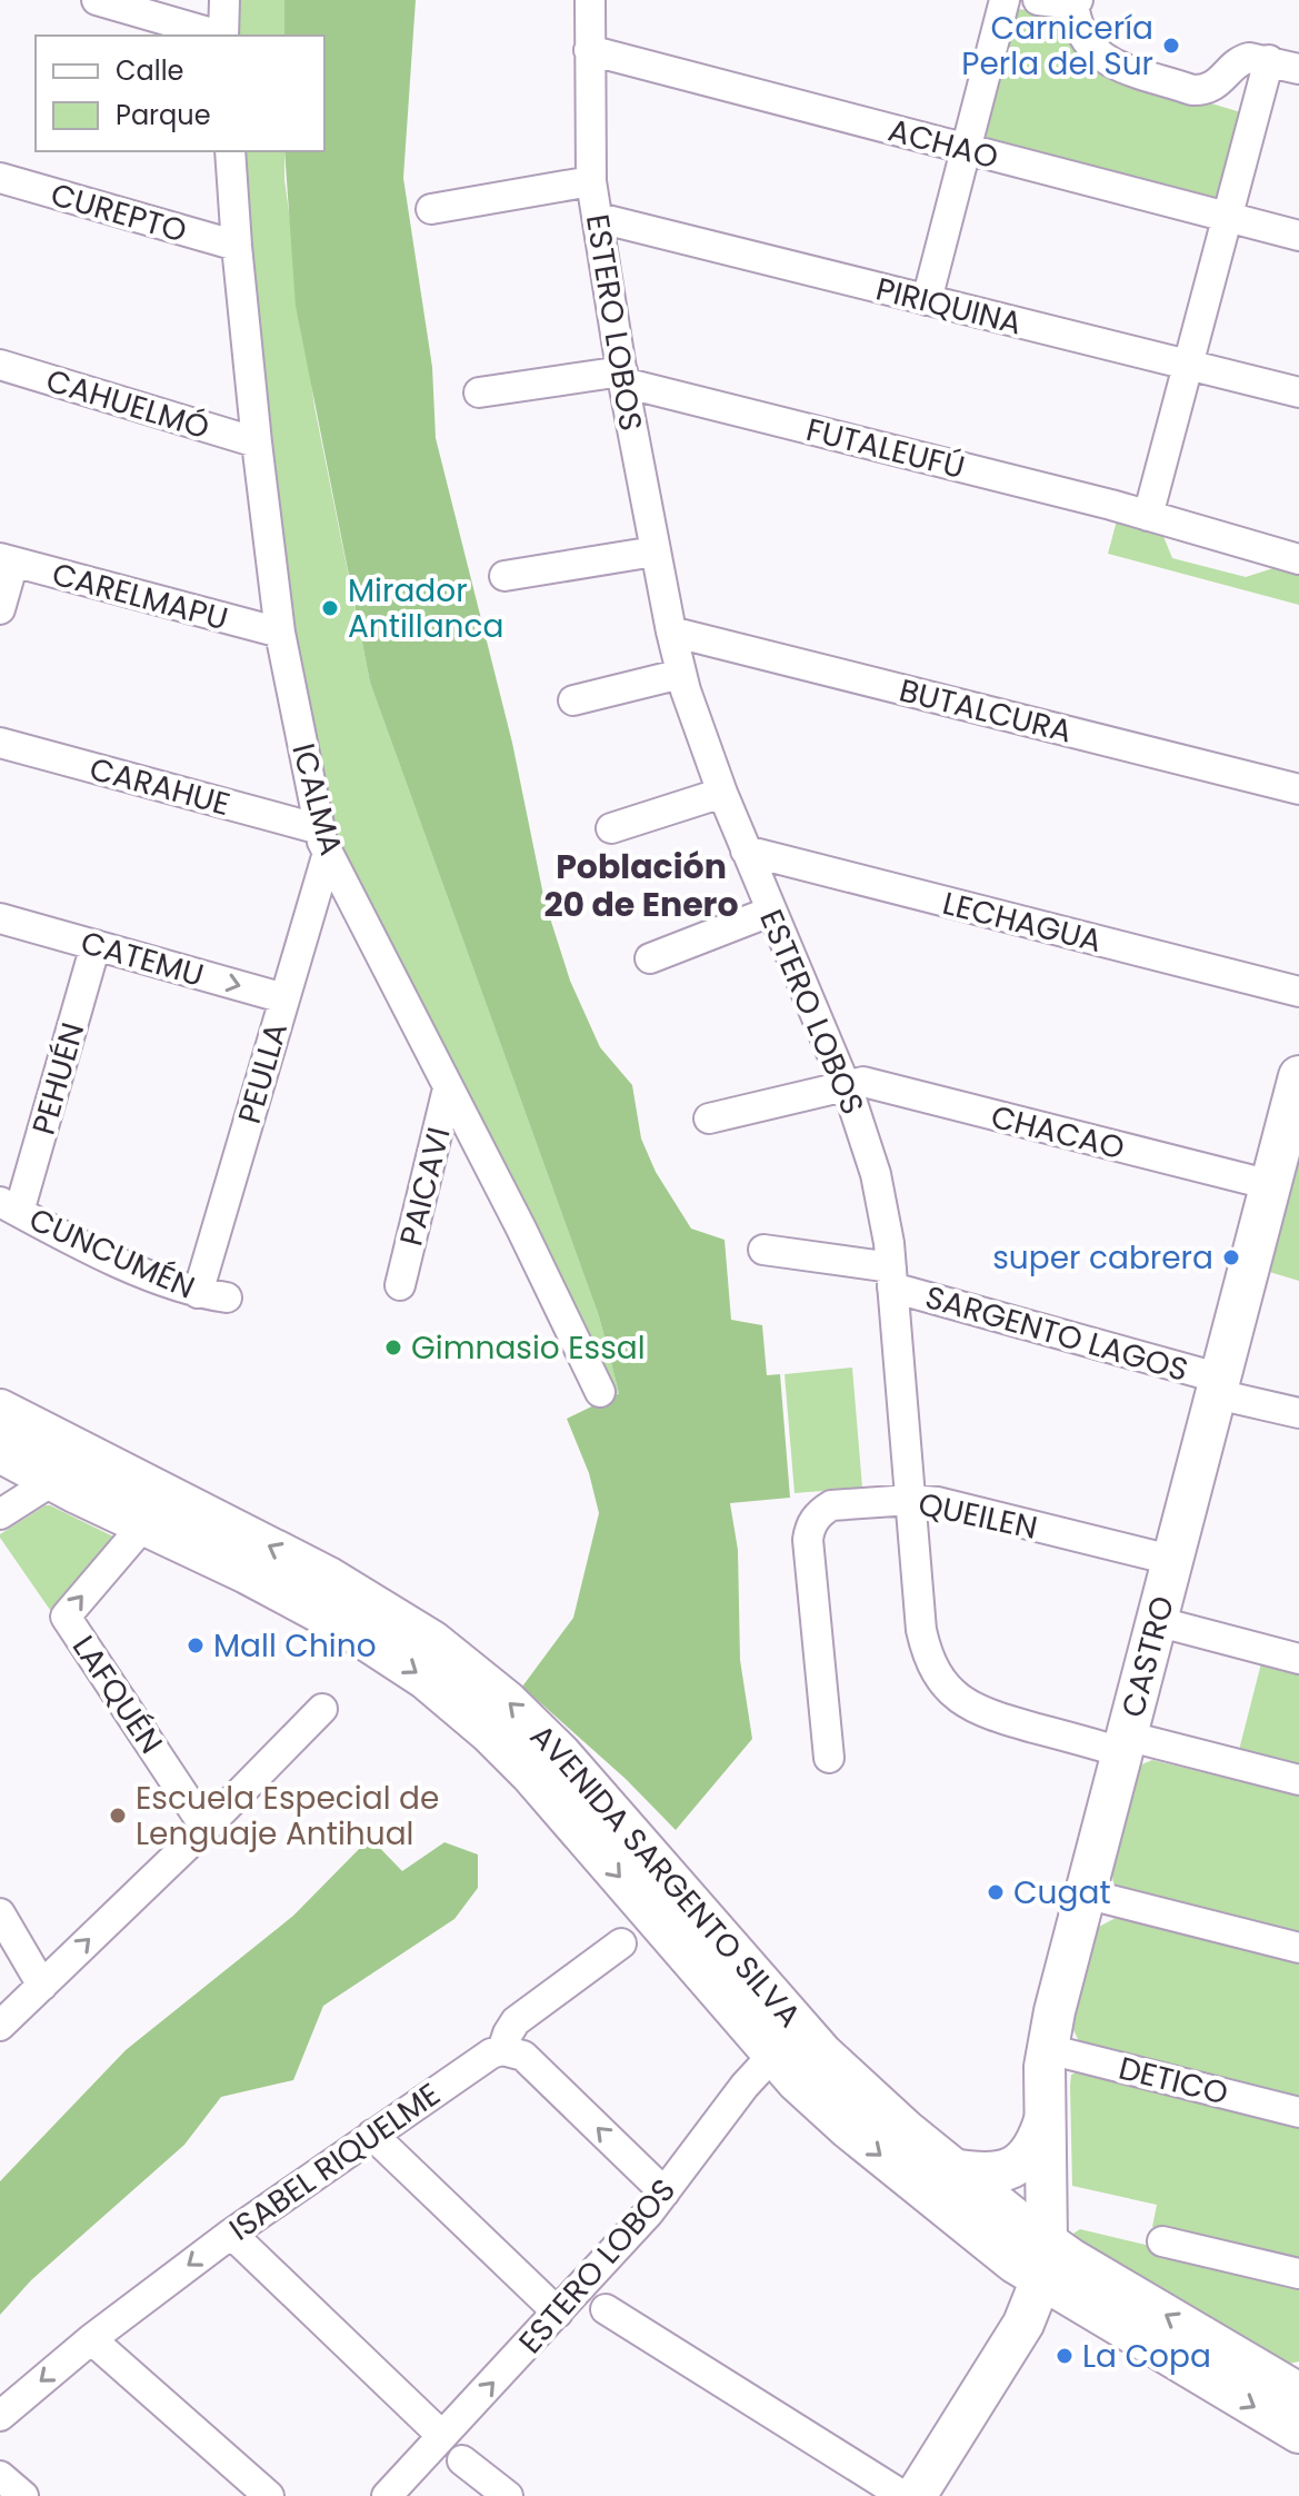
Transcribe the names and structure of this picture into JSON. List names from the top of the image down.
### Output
{
  "streets": {
    "main road": ["CASTRO", "AVENIDA SARGENTO SILVA"],
    "street": [
      "ACHAO",
      "CUREPTO",
      "PIRIQUINA",
      "ESTERO LOBOS",
      "CAHUELMÓ",
      "FUTALEUFÚ",
      "CARELMAPU",
      "BUTALCURA",
      "CARAHUE",
      "ICALMA",
      "LECHAGUA",
      "CATEMU",
      "PEULLA",
      "PEHUÉN",
      "CHACAO",
      "PAICAVI",
      "CUNCUMÉN",
      "SARGENTO LAGOS",
      "QUEILEN",
      "LAFQUÉN",
      "DETICO",
      "ISABEL RIQUELME"
    ]
  },
  "crossings": [
    ["ACHAO", "ESTERO LOBOS"],
    ["CUREPTO", "ICALMA"],
    ["PIRIQUINA", "ESTERO LOBOS"],
    ["ESTERO LOBOS", "FUTALEUFÚ"],
    ["ESTERO LOBOS", "BUTALCURA"],
    ["ESTERO LOBOS", "LECHAGUA"],
    ["ESTERO LOBOS", "CHACAO"],
    ["ESTERO LOBOS", "SARGENTO LAGOS"],
    ["ESTERO LOBOS", "QUEILEN"],
    ["ESTERO LOBOS", "CASTRO"],
    ["ESTERO LOBOS", "AVENIDA SARGENTO SILVA"],
    ["CAHUELMÓ", "ICALMA"],
    ["CARELMAPU", "ICALMA"],
    ["CARAHUE", "ICALMA"],
    ["CARAHUE", "PEULLA"],
    ["ICALMA", "PEULLA"],
    ["ICALMA", "PAICAVI"],
    ["CATEMU", "PEULLA"],
    ["CATEMU", "PEHUÉN"],
    ["PEULLA", "CUNCUMÉN"],
    ["PEHUÉN", "CUNCUMÉN"],
    ["CHACAO", "CASTRO"],
    ["SARGENTO LAGOS", "CASTRO"],
    ["QUEILEN", "CASTRO"],
    ["CASTRO", "AVENIDA SARGENTO SILVA"],
    ["CASTRO", "DETICO"],
    ["LAFQUÉN", "AVENIDA SARGENTO SILVA"]
  ],
  "one_way": ["CATEMU", "LAFQUÉN", "ISABEL RIQUELME"],
  "districts": ["Población 20 de Enero"],
  "places": [
    "Carnicería Perla del Sur",
    "Mirador Antillanca",
    "super cabrera",
    "Gimnasio Essal",
    "Mall Chino",
    "Escuela Especial de Lenguaje Antihual",
    "Cugat",
    "La Copa"
  ],
  "legend": ["Calle", "Parque"]
}
